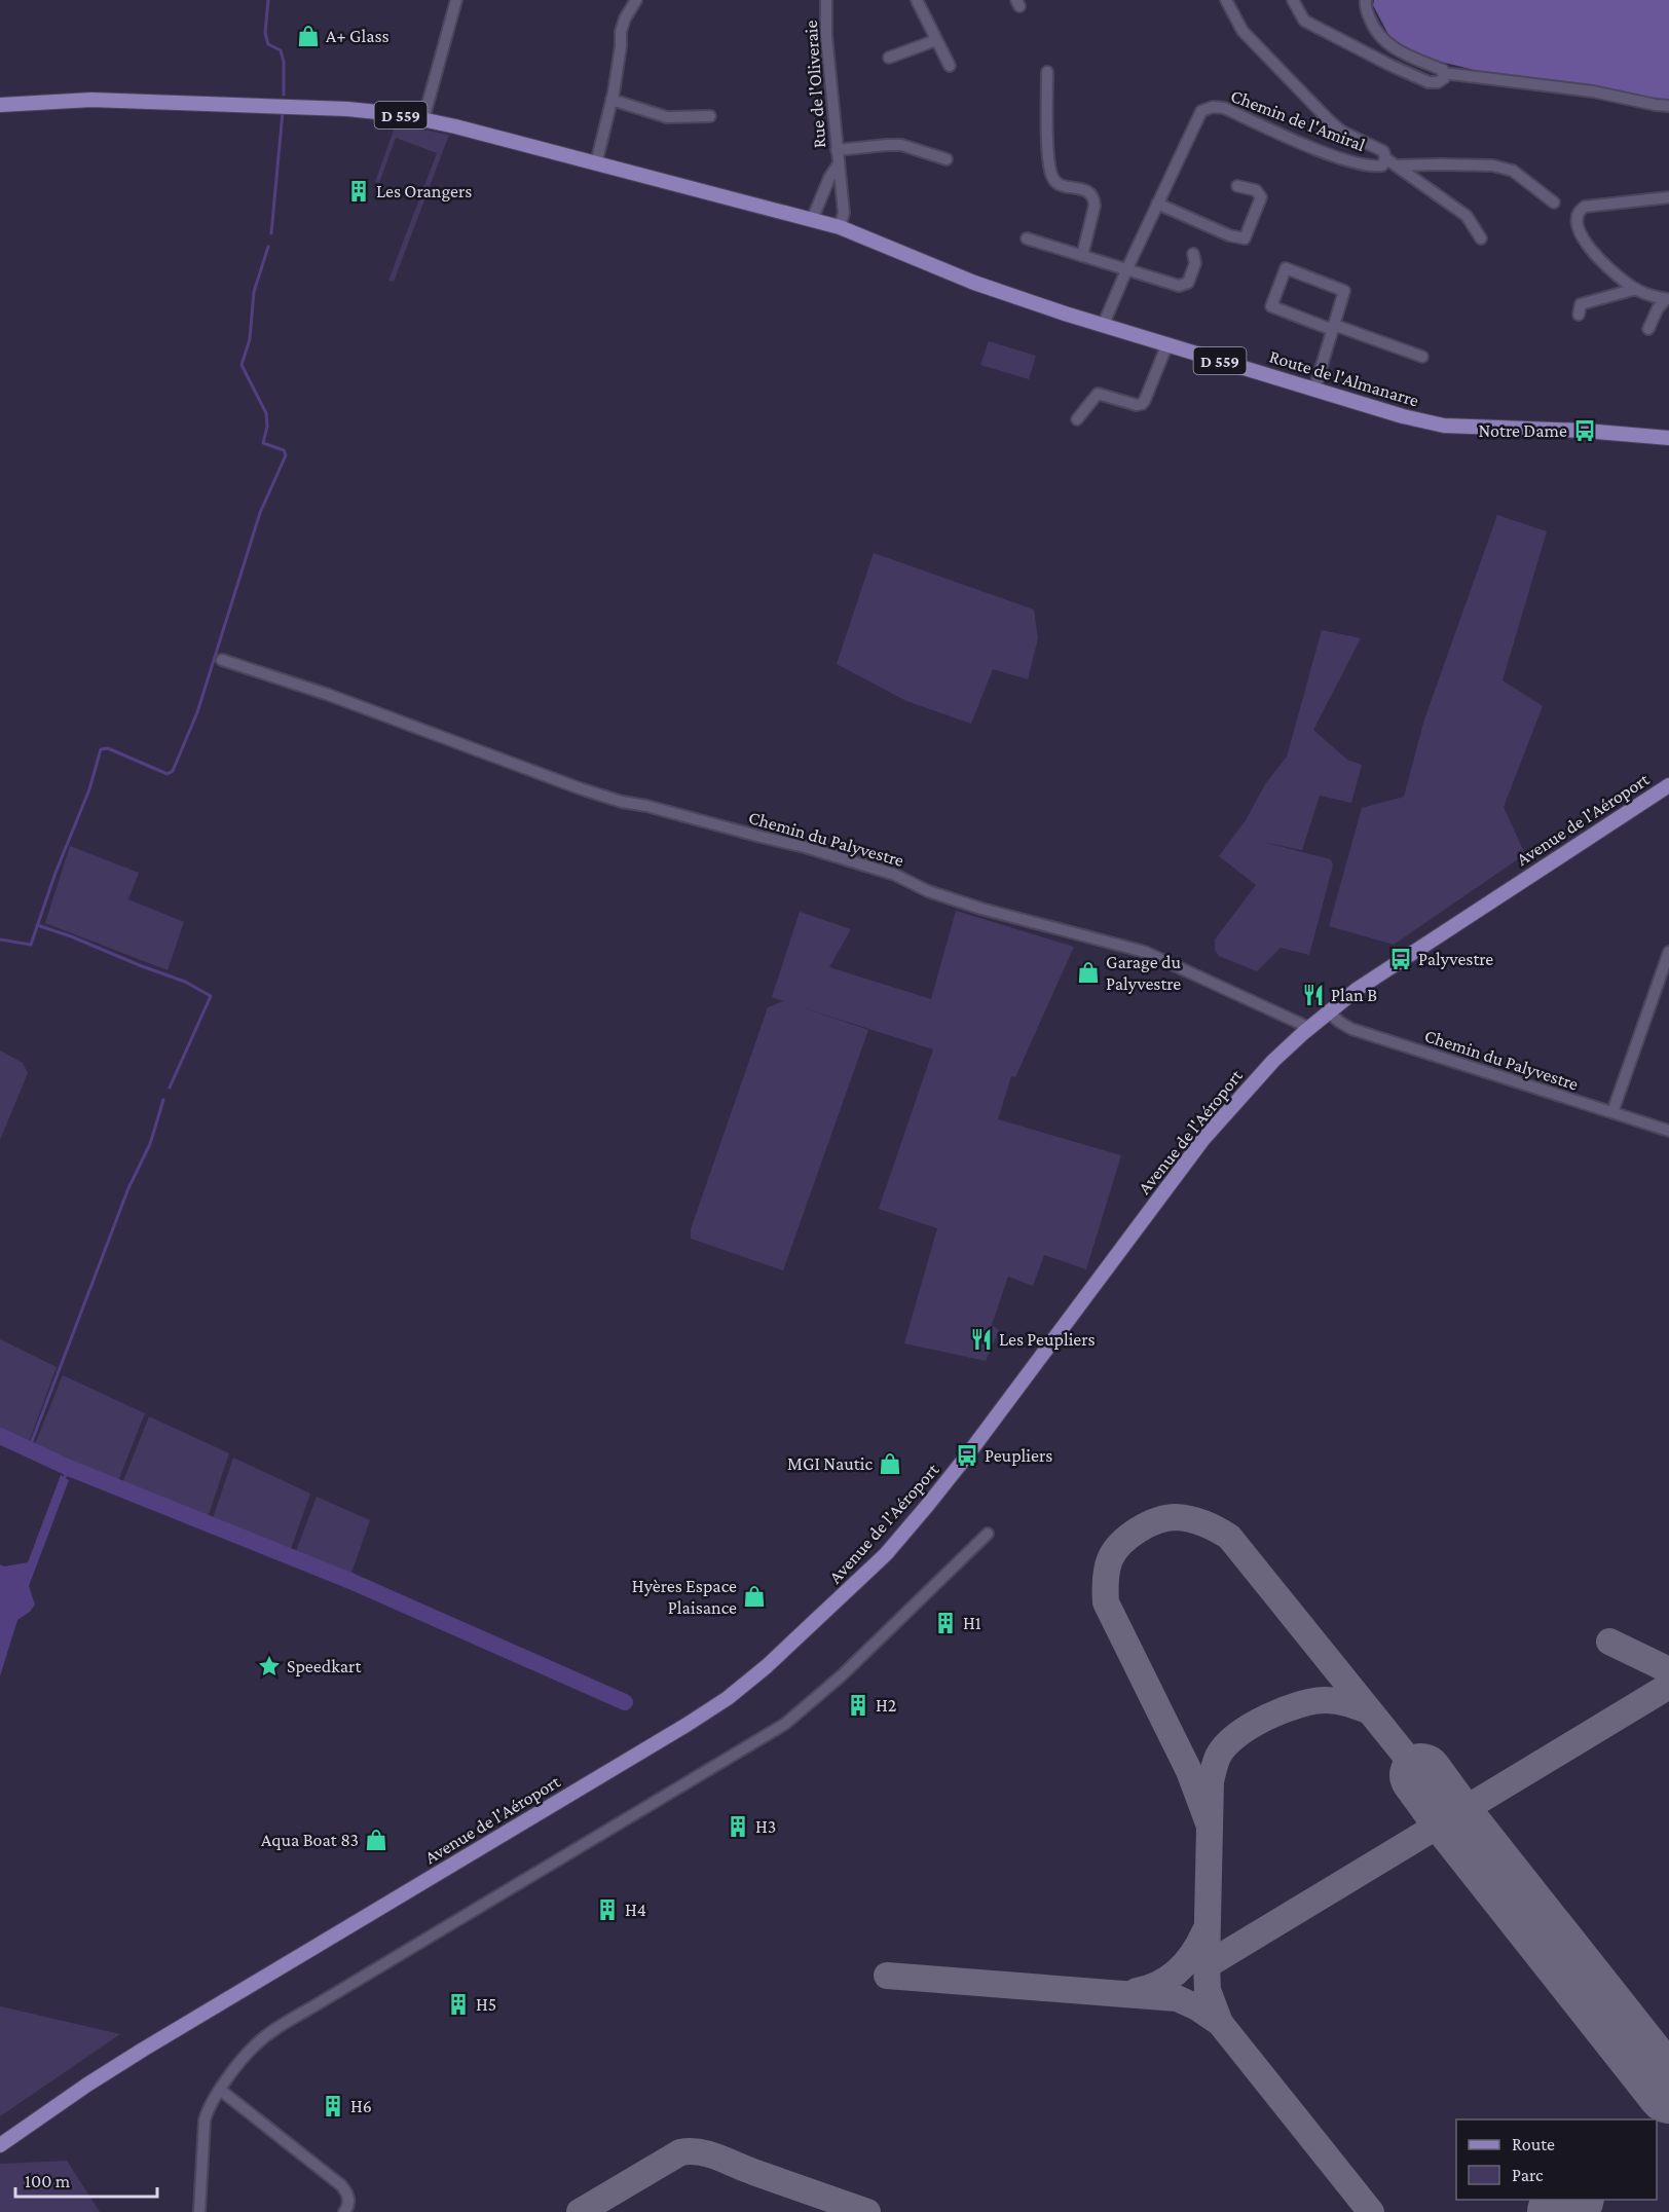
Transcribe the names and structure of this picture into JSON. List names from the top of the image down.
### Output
{
  "streets": {
    "main road": ["D 559", "Route de l'Almanarre", "Avenue de l'Aéroport"],
    "street": ["Rue de l'Oliveraie", "Chemin de l'Amiral", "Chemin du Palyvestre"]
  },
  "crossings": [
    ["Rue de l'Oliveraie", "D 559"],
    ["Rue de l'Oliveraie", "Route de l'Almanarre"],
    ["D 559", "Route de l'Almanarre"],
    ["Chemin de l'Amiral", "Route de l'Almanarre"],
    ["Avenue de l'Aéroport", "Chemin du Palyvestre"]
  ],
  "places": {
    "shop": [
      "A+ Glass",
      "Garage du Palyvestre",
      "MGI Nautic",
      "Hyères Espace Plaisance",
      "Aqua Boat 83"
    ],
    "building": [
      "Les Orangers",
      "H1",
      "H2",
      "H3",
      "H4",
      "H5",
      "H6"
    ],
    "bus stop": ["Notre Dame", "Palyvestre", "Peupliers"],
    "restaurant": ["Plan B", "Les Peupliers"],
    "place": ["Speedkart"]
  },
  "legend": ["Route", "Parc"],
  "scale_bar": "100 m"
}
